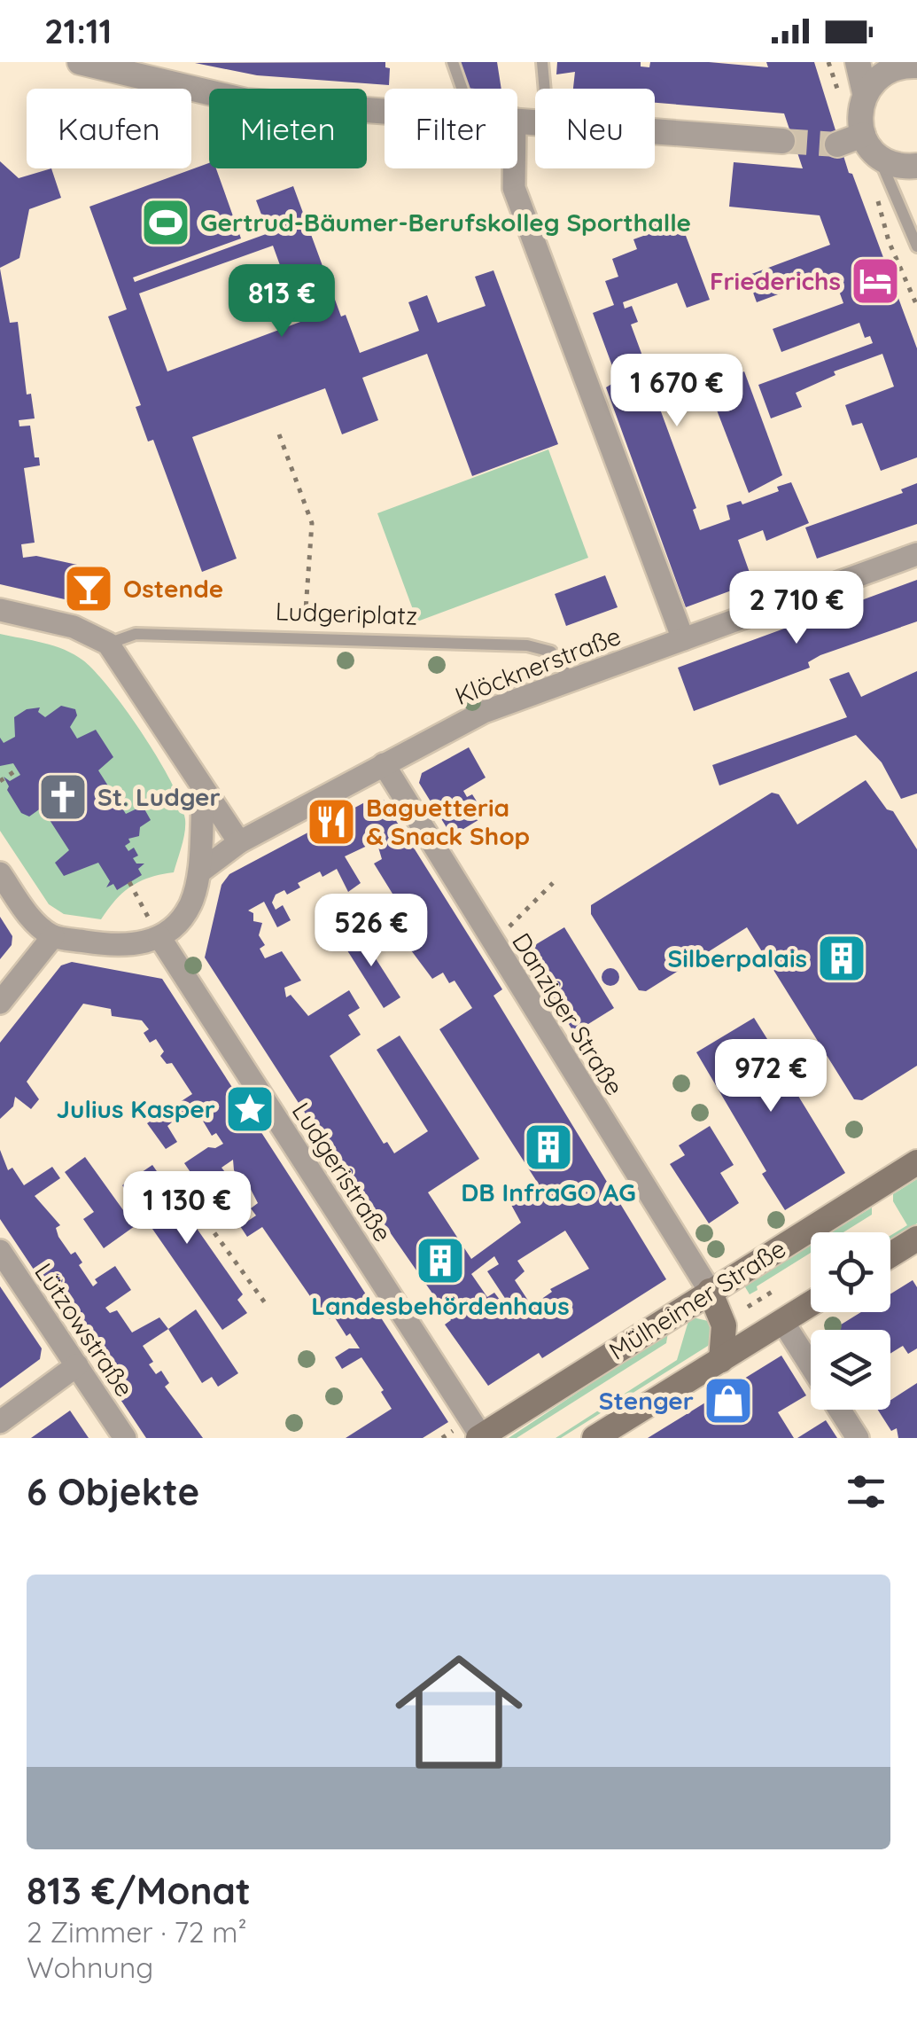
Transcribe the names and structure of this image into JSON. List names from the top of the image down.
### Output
{
  "streets": {
    "main road": ["Mülheimer Straße"],
    "street": [
      "Klöcknerstraße",
      "Danziger Straße",
      "Ludgeristraße",
      "Lützowstraße"
    ],
    "lane": ["Ludgeriplatz"]
  },
  "crossings": [
    ["Ludgeriplatz", "Klöcknerstraße"],
    ["Klöcknerstraße", "Danziger Straße"],
    ["Danziger Straße", "Mülheimer Straße"],
    ["Ludgeristraße", "Mülheimer Straße"]
  ],
  "places": {
    "sports": ["Gertrud-Bäumer-Berufskolleg Sporthalle"],
    "hotel": ["Friederichs"],
    "bar": ["Ostende"],
    "church": ["St. Ludger"],
    "restaurant": ["Baguetteria & Snack Shop"],
    "building": ["Silberpalais", "DB InfraGO AG", "Landesbehördenhaus"],
    "place": ["Julius Kasper"],
    "shop": ["Stenger"]
  },
  "page": {
    "status": "21:11",
    "chip": [
      "Kaufen",
      "Mieten",
      "Filter",
      "Neu"
    ],
    "price": [
      "813 €",
      "1 670 €",
      "2 710 €",
      "526 €",
      "972 €",
      "1 130 €"
    ],
    "heading": "6 Objekte",
    "list": [
      {
        "name": "813 €/Monat",
        "note": "2 Zimmer · 72 m² · Wohnung"
      }
    ]
  }
}
